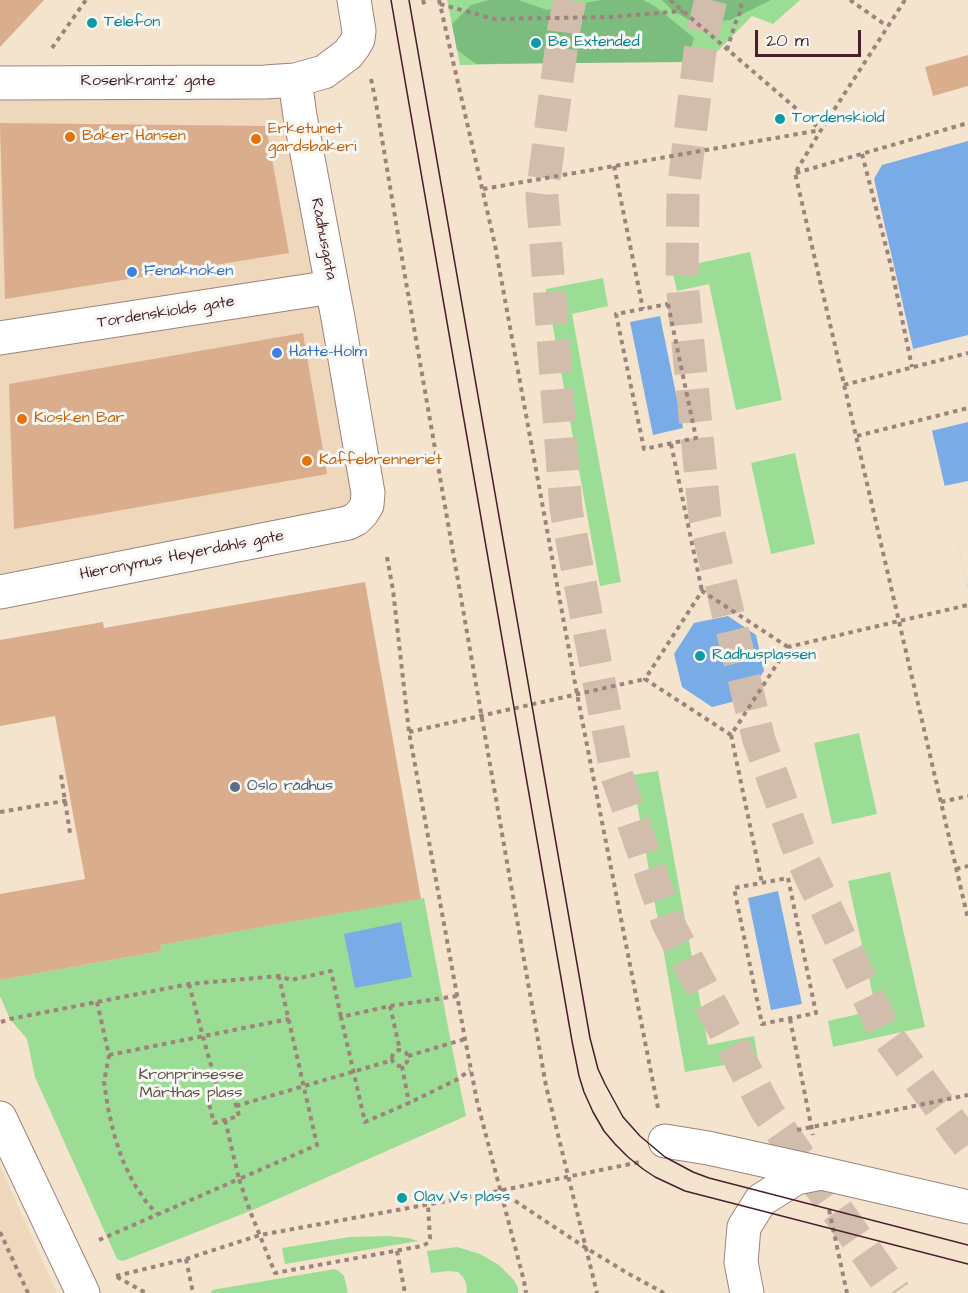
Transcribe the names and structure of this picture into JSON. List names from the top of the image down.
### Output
{
  "streets": {
    "street": [
      "Rosenkrantz’ gate",
      "Rådhusgata",
      "Tordenskiolds gate",
      "Hieronymus Heyerdahls gate"
    ]
  },
  "crossings": [
    ["Rosenkrantz’ gate", "Rådhusgata"],
    ["Rådhusgata", "Tordenskiolds gate"],
    ["Rådhusgata", "Hieronymus Heyerdahls gate"]
  ],
  "parks": ["Kronprinsesse Märthas plass"],
  "places": [
    "Telefon",
    "Be Extended",
    "Tordenskiold",
    "Baker Hansen",
    "Erketunet gardsbakeri",
    "Fenaknoken",
    "Hatte-Holm",
    "Kiosken Bar",
    "Kaffebrenneriet",
    "Rådhusplassen",
    "Oslo rådhus",
    "Olav Vs plass"
  ],
  "scale_bar": "20 m"
}
